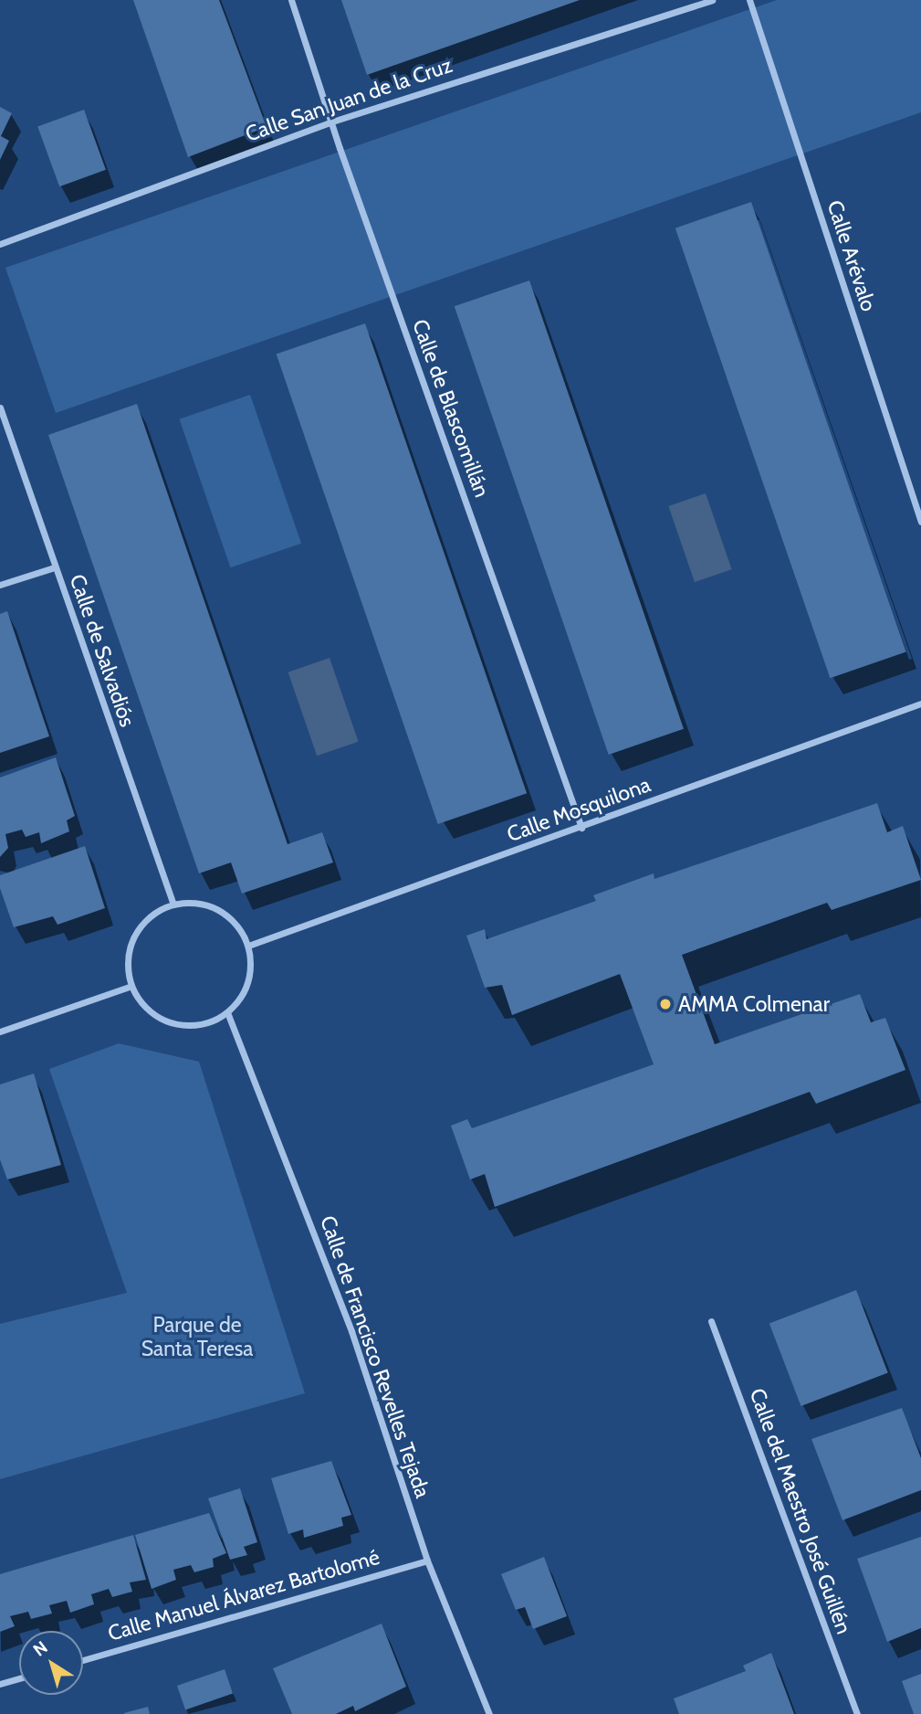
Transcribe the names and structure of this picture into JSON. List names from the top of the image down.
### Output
{
  "streets": {
    "street": [
      "Calle San Juan de la Cruz",
      "Calle Arévalo",
      "Calle de Blascomillán",
      "Calle de Salvadiós",
      "Calle Mosquilona",
      "Calle de Francisco Revelles Tejada",
      "Calle del Maestro José Guillén",
      "Calle Manuel Álvarez Bartolomé"
    ]
  },
  "crossings": [
    ["Calle San Juan de la Cruz", "Calle de Blascomillán"],
    ["Calle de Blascomillán", "Calle Mosquilona"],
    ["Calle de Salvadiós", "Calle Mosquilona"],
    ["Calle de Salvadiós", "Calle de Francisco Revelles Tejada"],
    ["Calle Mosquilona", "Calle de Francisco Revelles Tejada"],
    ["Calle de Francisco Revelles Tejada", "Calle Manuel Álvarez Bartolomé"]
  ],
  "parks": ["Parque de Santa Teresa"],
  "places": ["AMMA Colmenar"],
  "north": "top left"
}
